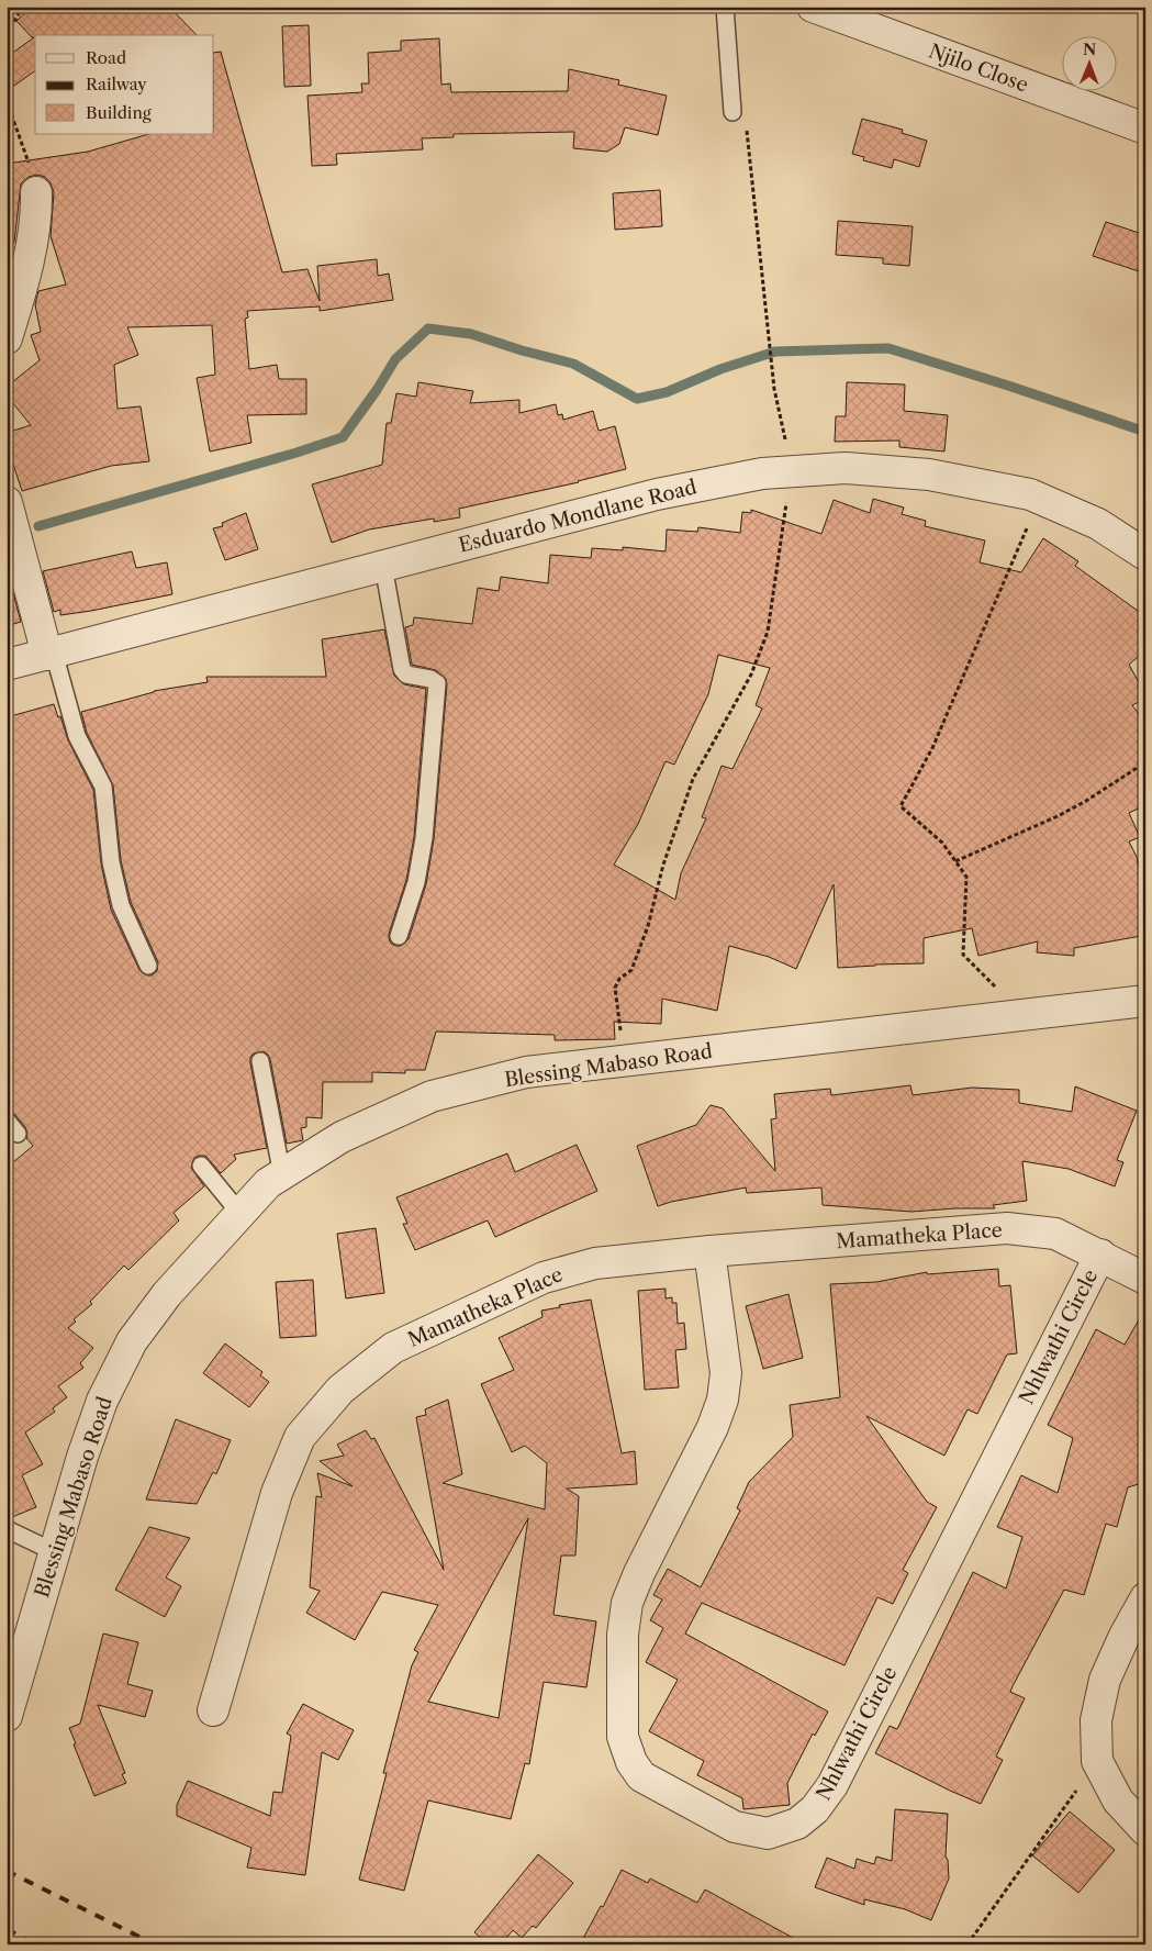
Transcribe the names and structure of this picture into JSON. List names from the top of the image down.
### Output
{
  "streets": {
    "street": [
      "Njilo Close",
      "Esduardo Mondlane Road",
      "Blessing Mabaso Road",
      "Mamatheka Place",
      "Nhlwathi Circle"
    ]
  },
  "crossings": [
    ["Mamatheka Place", "Nhlwathi Circle"]
  ],
  "legend": ["Road", "Railway", "Building"],
  "north": "top"
}
